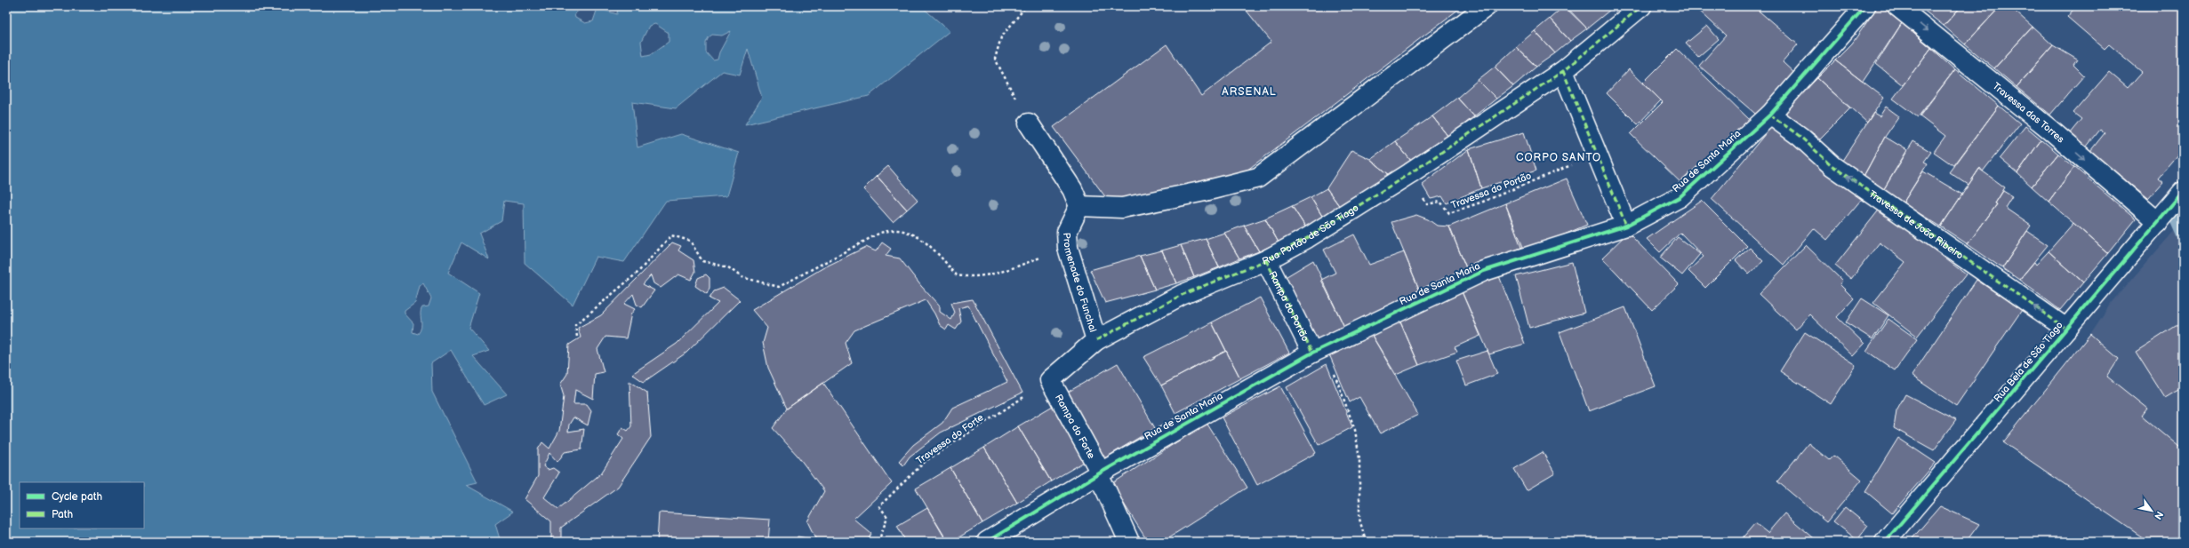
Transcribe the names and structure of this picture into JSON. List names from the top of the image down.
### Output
{
  "streets": {
    "street": [
      "Travessa das Torres",
      "Rua de Santa Maria",
      "Travessa de João Ribeiro",
      "Rua Portão de São Tiago",
      "Promenade do Funchal",
      "Rampa do Portão",
      "Rua Bela de São Tiago",
      "Rampa do Forte"
    ],
    "path": ["Travessa do Portão", "Travessa do Forte"]
  },
  "crossings": [
    ["Travessa das Torres", "Rua Bela de São Tiago"],
    ["Rua de Santa Maria", "Travessa de João Ribeiro"],
    ["Rua de Santa Maria", "Rampa do Portão"],
    ["Rua de Santa Maria", "Rampa do Forte"],
    ["Travessa do Portão", "Rua Portão de São Tiago"],
    ["Travessa de João Ribeiro", "Rua Bela de São Tiago"],
    ["Rua Portão de São Tiago", "Promenade do Funchal"],
    ["Rua Portão de São Tiago", "Rampa do Portão"],
    ["Rua Portão de São Tiago", "Rampa do Forte"],
    ["Rua Portão de São Tiago", "Travessa do Forte"],
    ["Rampa do Forte", "Travessa do Forte"]
  ],
  "one_way": ["Travessa das Torres", "Travessa de João Ribeiro"],
  "districts": ["ARSENAL", "CORPO SANTO"],
  "legend": ["Cycle path", "Path"],
  "north": "bottom right"
}
